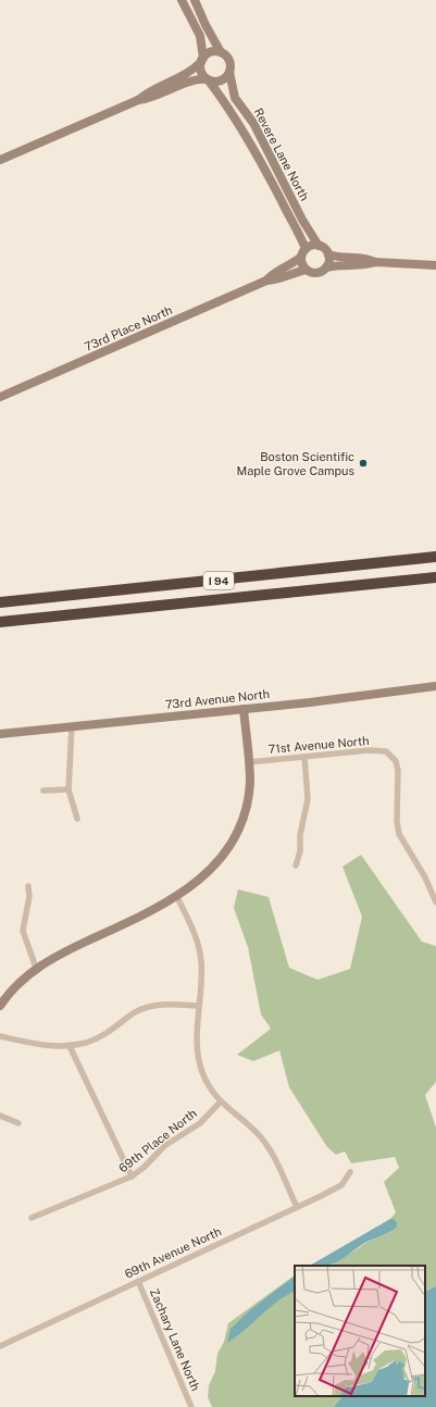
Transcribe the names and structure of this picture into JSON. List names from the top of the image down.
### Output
{
  "streets": {
    "highway": ["I 94"],
    "street": [
      "Revere Lane North",
      "73rd Place North",
      "73rd Avenue North",
      "71st Avenue North",
      "69th Place North",
      "69th Avenue North",
      "Zachary Lane North"
    ]
  },
  "crossings": [
    ["Revere Lane North", "73rd Place North"],
    ["69th Avenue North", "Zachary Lane North"]
  ],
  "places": ["Boston Scientific Maple Grove Campus"]
}
